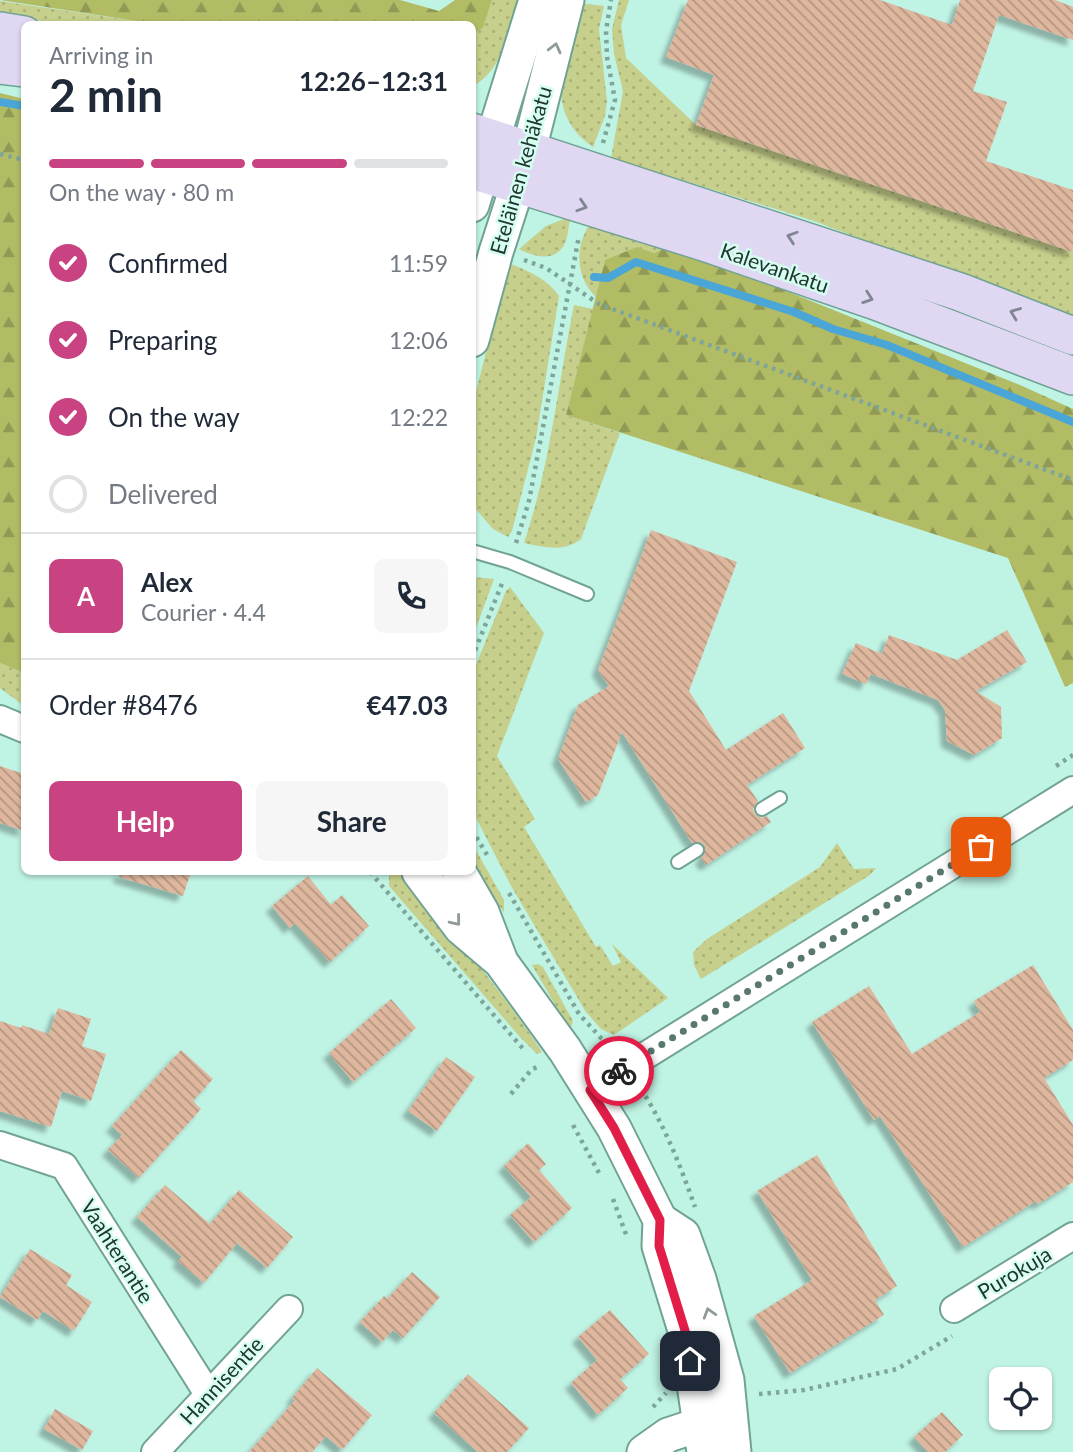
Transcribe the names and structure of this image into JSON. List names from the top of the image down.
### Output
{
  "streets": {
    "main road": ["Kalevankatu"],
    "street": [
      "Eteläinen kehäkatu",
      "Vaahterantie",
      "Purokuja",
      "Hannisentie"
    ]
  },
  "crossings": [
    ["Eteläinen kehäkatu", "Kalevankatu"],
    ["Vaahterantie", "Hannisentie"]
  ],
  "page": {
    "heading": ["2 min", "Arriving in", "12:26–12:31"],
    "panel": [
      "Alex",
      "Courier · 4.4",
      "Order #8476",
      "€47.03"
    ],
    "bar": "On the way · 80 m",
    "list": [
      ["Confirmed", "11:59"],
      ["Preparing", "12:06"],
      ["On the way", "12:22"],
      "Delivered"
    ],
    "round": "A",
    "buttons": ["Help", "Share"]
  }
}
